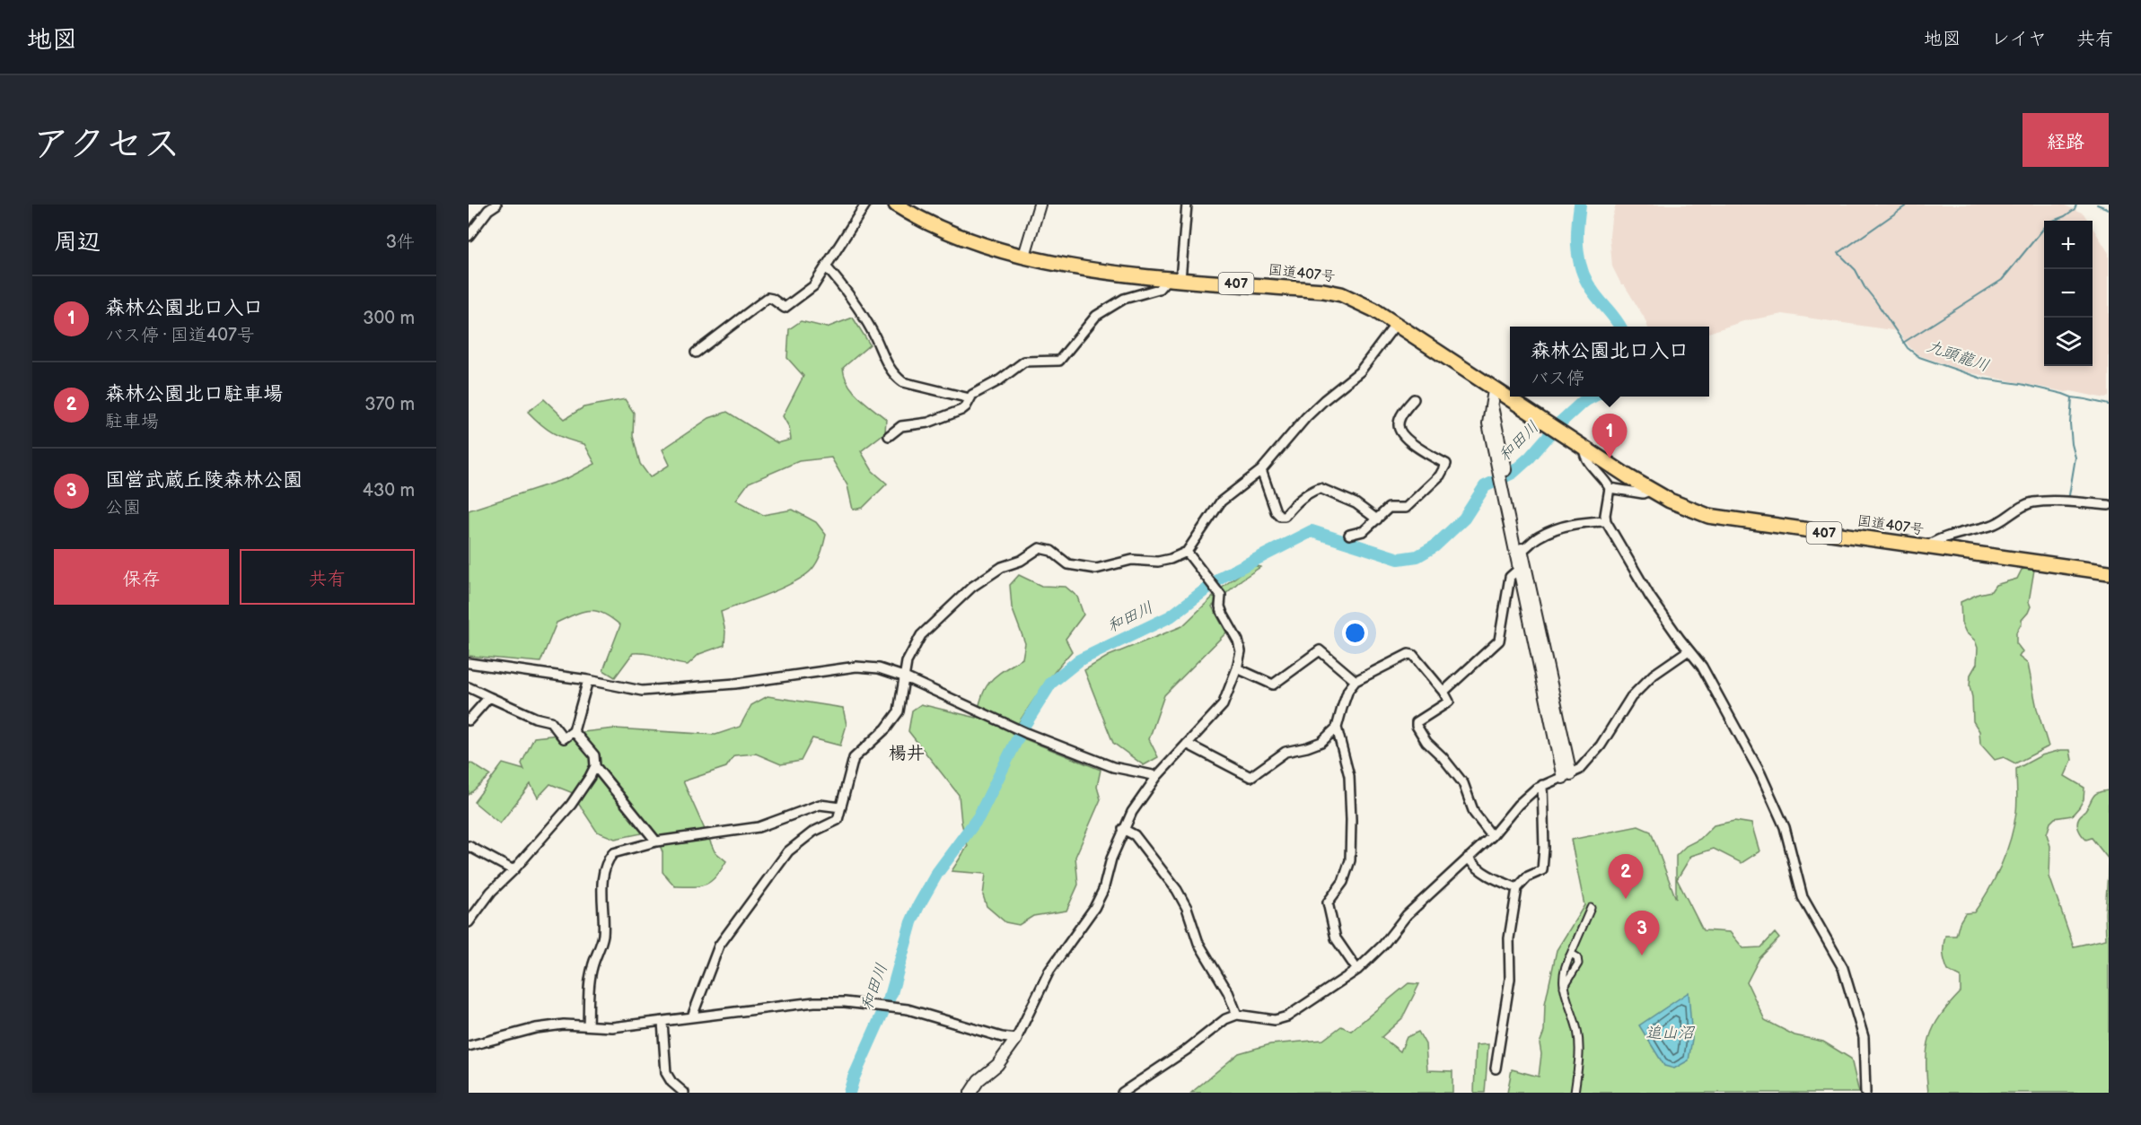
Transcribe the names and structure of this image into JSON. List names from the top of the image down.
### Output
{
  "streets": {
    "highway": ["国道407号", "407"]
  },
  "districts": ["楊井"],
  "water": ["九頭龍川", "和田川", "追山沼"],
  "page": {
    "header": "地図",
    "nav": ["地図", "レイヤ", "共有"],
    "title": "アクセス",
    "buttons": [
      "経路",
      ["保存", "共有"]
    ],
    "heading": ["周辺", "3件"],
    "map_buttons": ["+", "−"],
    "list": [
      {
        "mark": "1",
        "name": "森林公園北口入口",
        "note": "バス停 · 国道407号",
        "value": "300 m"
      },
      {
        "mark": "2",
        "name": "森林公園北口駐車場",
        "note": "駐車場",
        "value": "370 m"
      },
      {
        "mark": "3",
        "name": "国営武蔵丘陵森林公園",
        "note": "公園",
        "value": "430 m"
      }
    ],
    "popup": ["森林公園北口入口", "バス停"],
    "pins": ["1", "2", "3"]
  }
}
